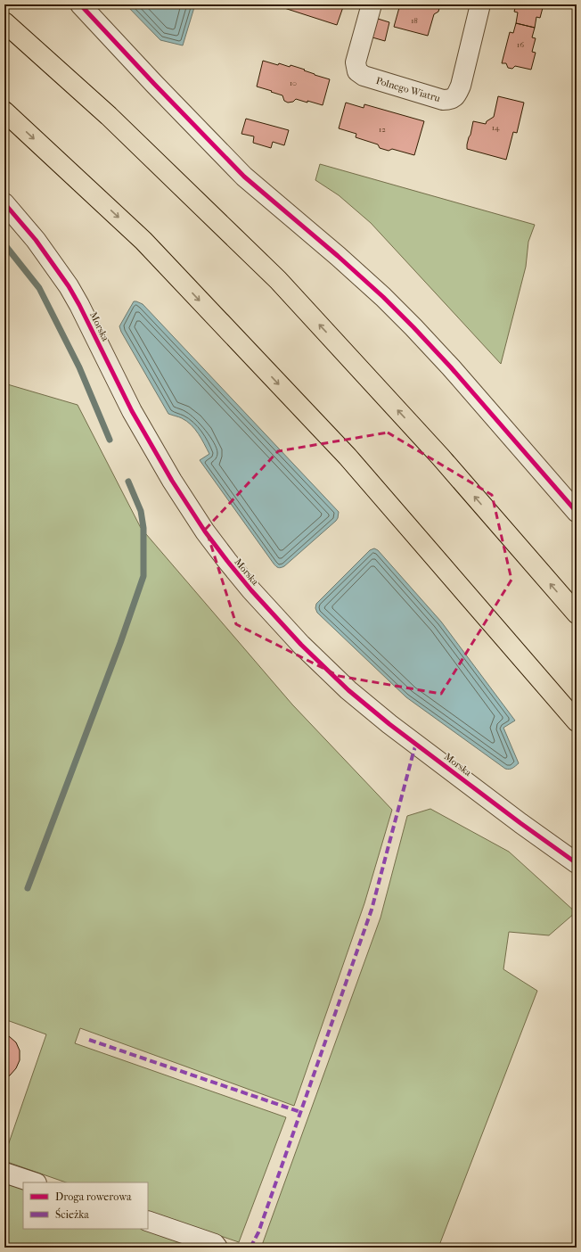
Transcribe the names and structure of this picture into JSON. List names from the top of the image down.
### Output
{
  "streets": {
    "street": ["Polnego Wiatru", "Morska"]
  },
  "house_numbers": [
    "18",
    "16",
    "10",
    "14",
    "12"
  ],
  "legend": ["Droga rowerowa", "Ścieżka"]
}
